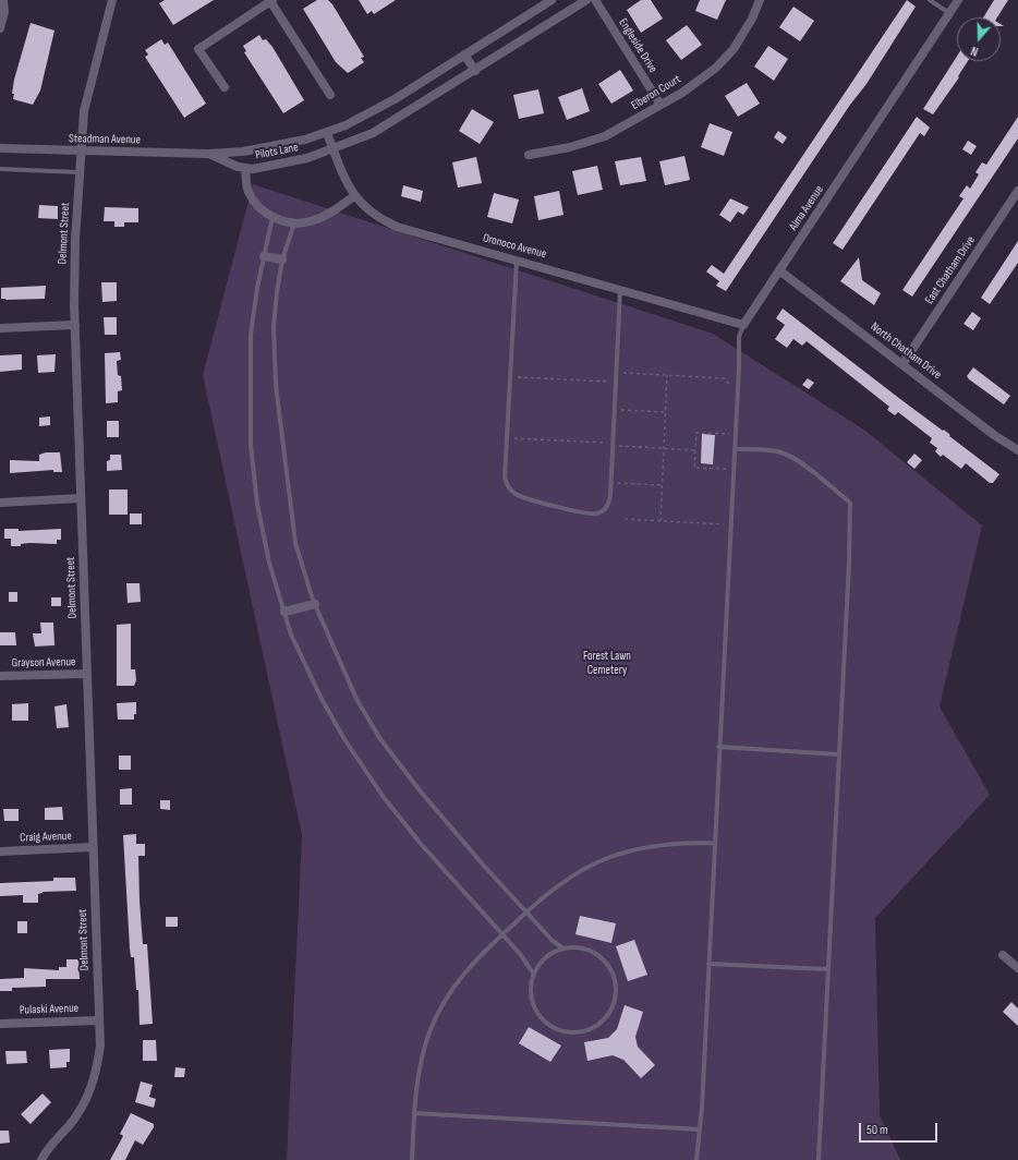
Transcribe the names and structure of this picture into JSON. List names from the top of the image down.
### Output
{
  "streets": {
    "street": [
      "Engleside Drive",
      "Elberon Court",
      "Steadman Avenue",
      "Pilots Lane",
      "Alma Avenue",
      "Delmont Street",
      "Oronoco Avenue",
      "East Chatham Drive",
      "North Chatham Drive",
      "Grayson Avenue",
      "Craig Avenue",
      "Pulaski Avenue"
    ]
  },
  "crossings": [
    ["Engleside Drive", "Elberon Court"],
    ["Steadman Avenue", "Pilots Lane"],
    ["Steadman Avenue", "Delmont Street"],
    ["Pilots Lane", "Oronoco Avenue"],
    ["Alma Avenue", "Oronoco Avenue"],
    ["Alma Avenue", "North Chatham Drive"],
    ["Delmont Street", "Grayson Avenue"],
    ["Delmont Street", "Craig Avenue"],
    ["Delmont Street", "Pulaski Avenue"],
    ["East Chatham Drive", "North Chatham Drive"]
  ],
  "parks": ["Forest Lawn Cemetery"],
  "scale_bar": "50 m",
  "north": "bottom"
}
